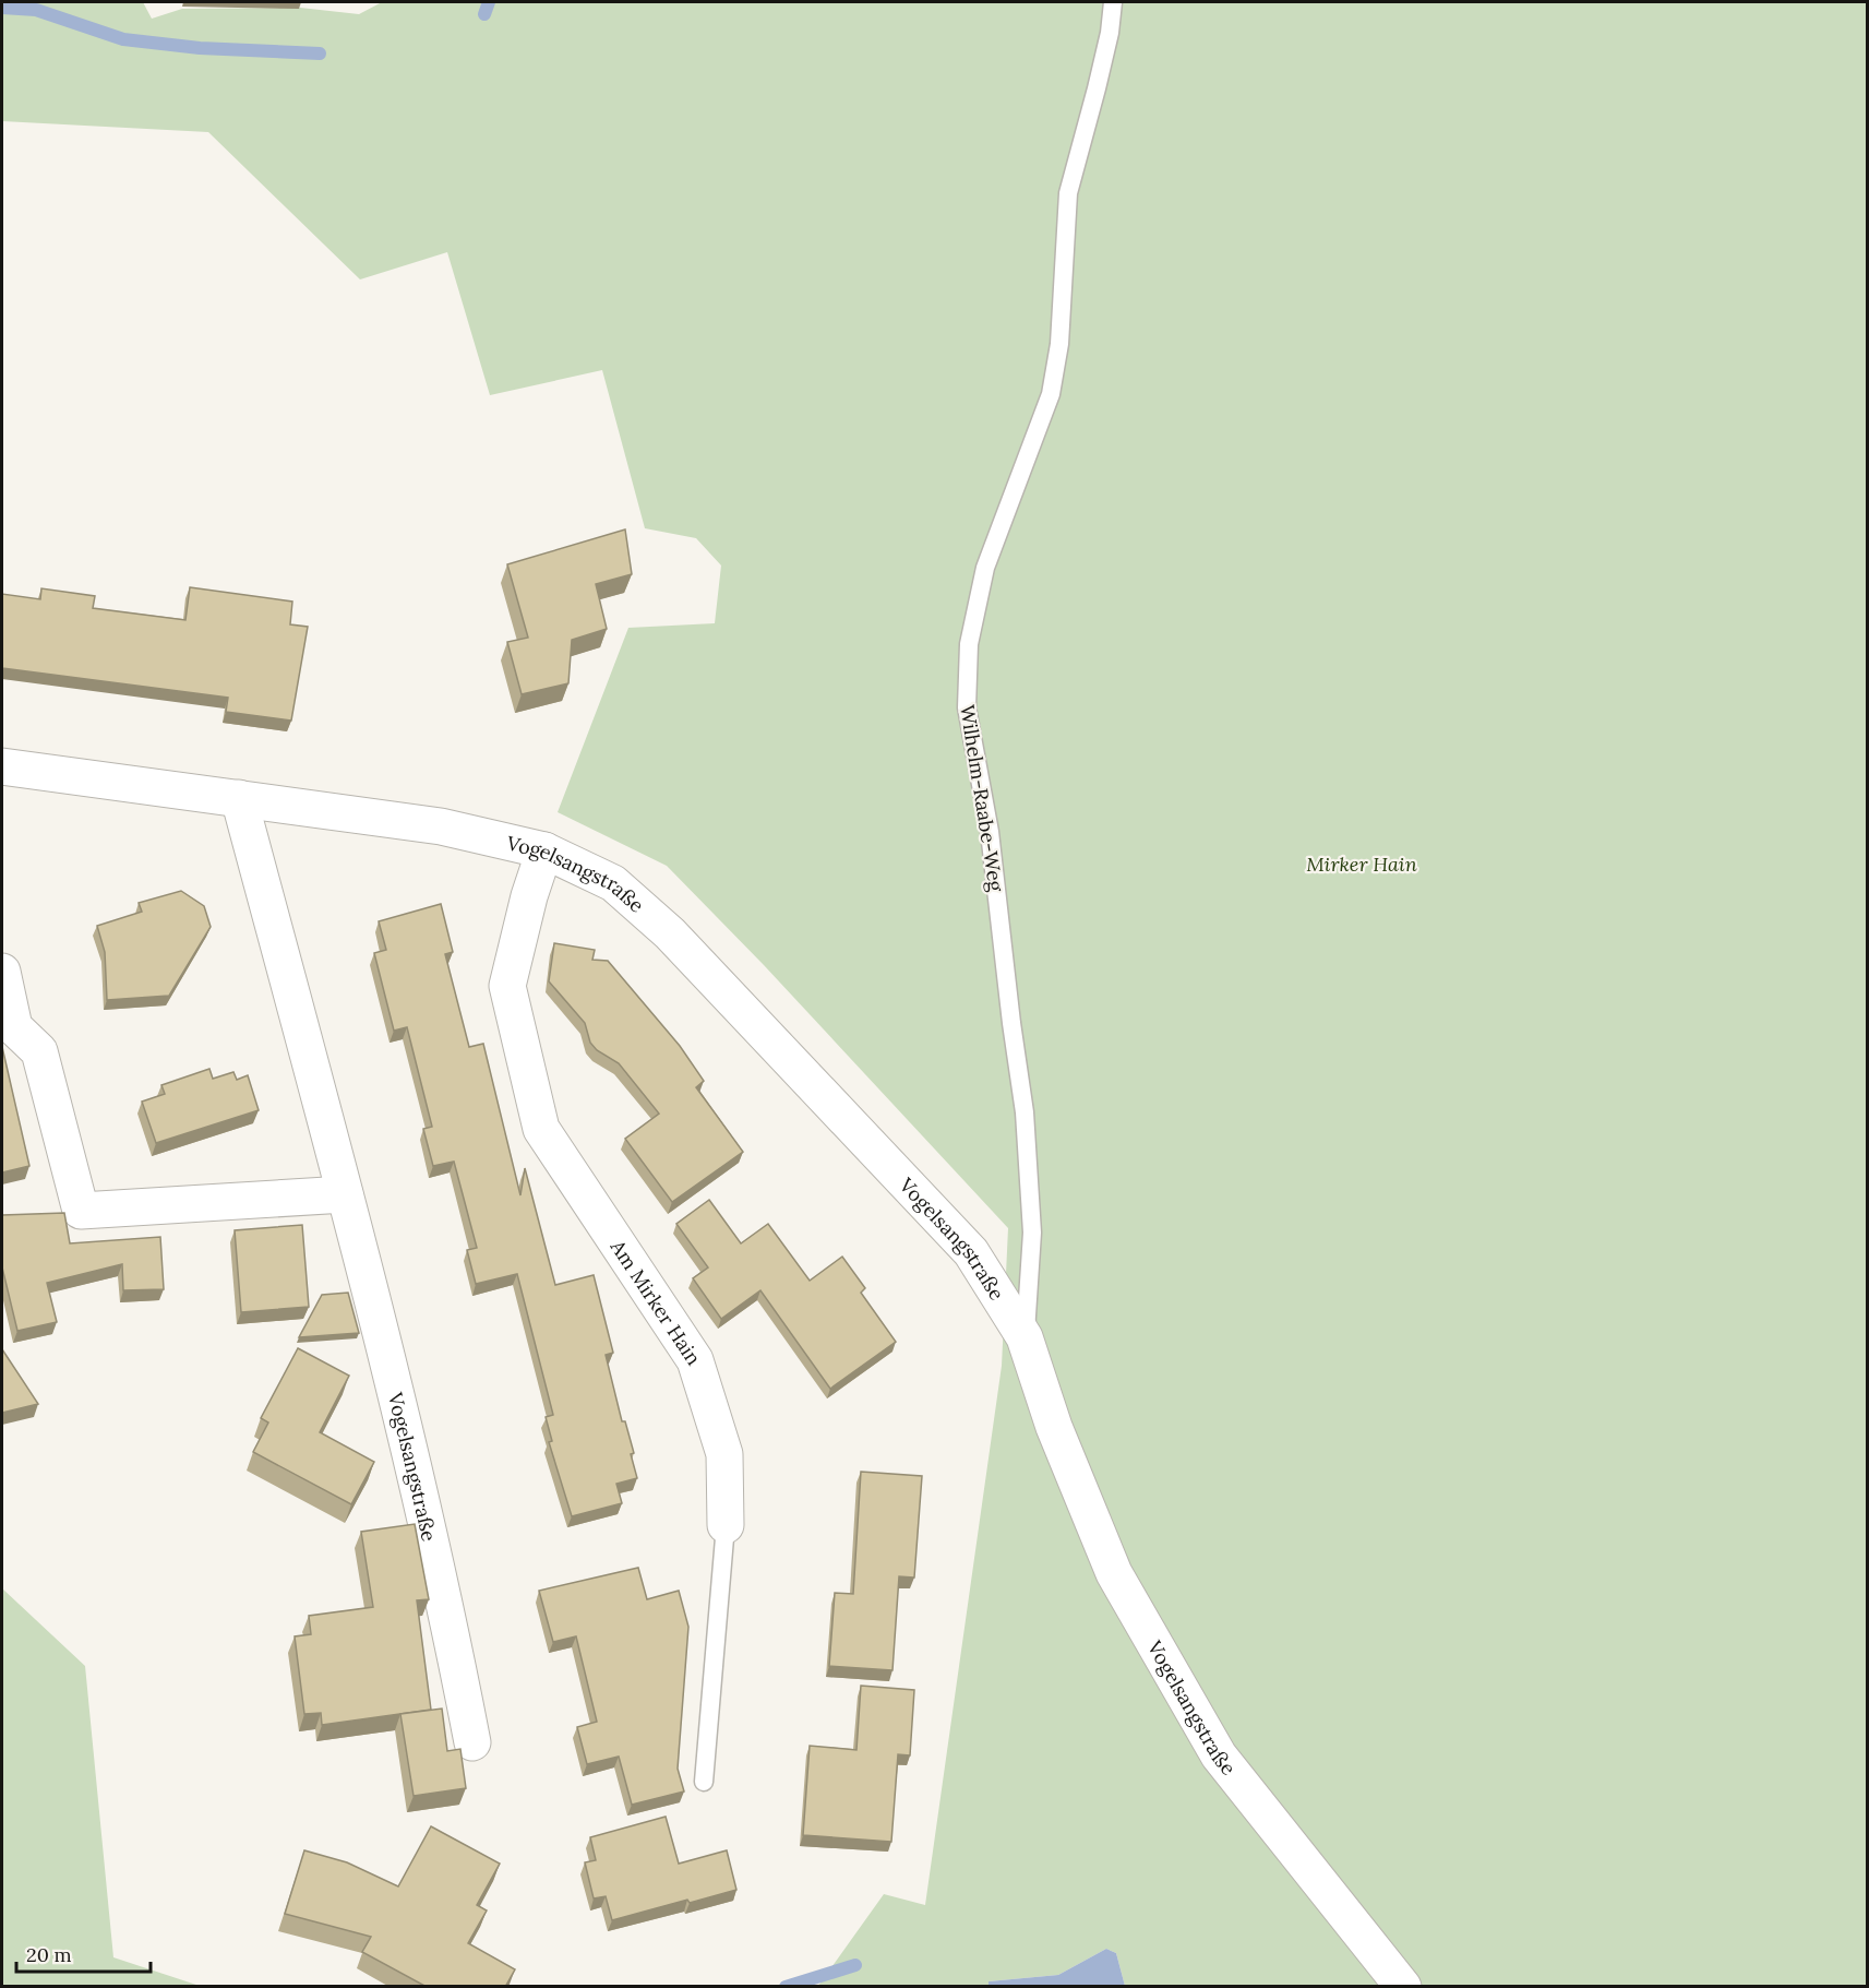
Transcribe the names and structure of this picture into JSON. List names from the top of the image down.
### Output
{
  "streets": {
    "street": ["Vogelsangstraße", "Am Mirker Hain"],
    "lane": ["Wilhelm-Raabe-Weg"]
  },
  "crossings": [
    ["Wilhelm-Raabe-Weg", "Vogelsangstraße"],
    ["Vogelsangstraße", "Am Mirker Hain"]
  ],
  "parks": ["Mirker Hain"],
  "scale_bar": "20 m"
}
